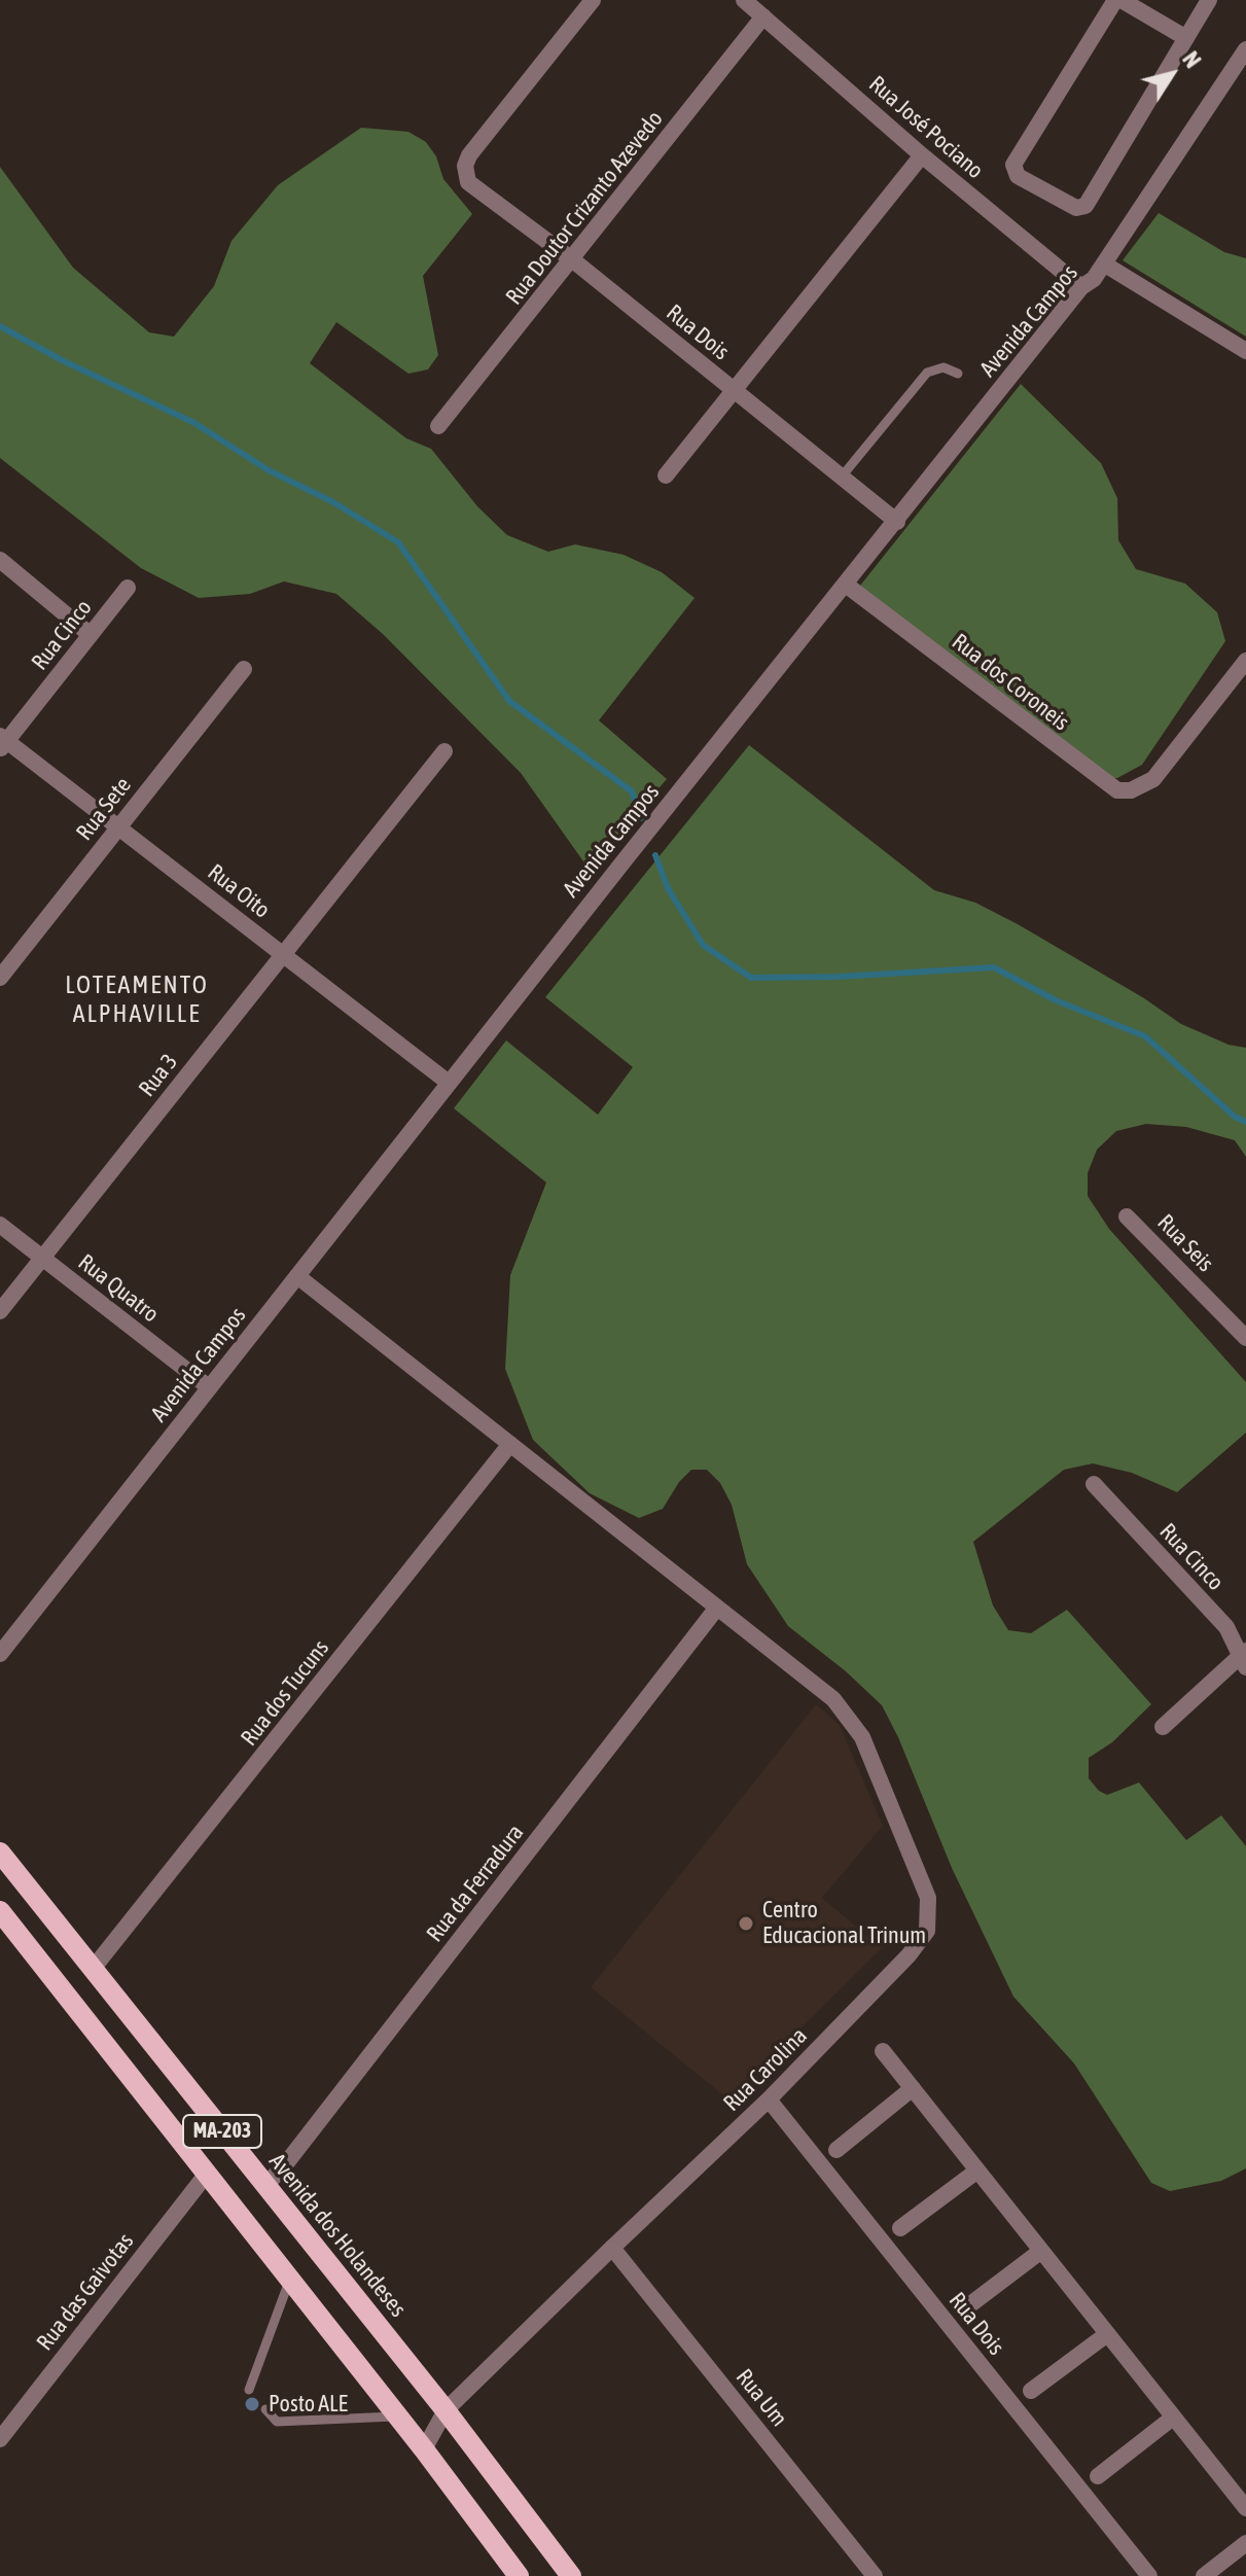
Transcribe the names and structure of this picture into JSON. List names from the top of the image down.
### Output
{
  "streets": {
    "main road": ["MA-203", "Avenida dos Holandeses"],
    "street": [
      "Rua José Pociano",
      "Rua Doutor Crizanto Azevedo",
      "Avenida Campos",
      "Rua Dois",
      "Rua Cinco",
      "Rua dos Coroneis",
      "Rua Sete",
      "Rua Oito",
      "Rua 3",
      "Rua Seis",
      "Rua Quatro",
      "Rua dos Tucuns",
      "Rua da Ferradura",
      "Rua Carolina",
      "Rua das Gaivotas",
      "Rua Um"
    ]
  },
  "crossings": [
    ["Rua José Pociano", "Rua Doutor Crizanto Azevedo"],
    ["Rua José Pociano", "Avenida Campos"],
    ["Rua Doutor Crizanto Azevedo", "Rua Dois"],
    ["Avenida Campos", "Rua Dois"],
    ["Avenida Campos", "Rua dos Coroneis"],
    ["Avenida Campos", "Rua Oito"],
    ["Avenida Campos", "Rua Quatro"],
    ["Avenida Campos", "Rua Carolina"],
    ["Rua Dois", "Rua Carolina"],
    ["Rua Cinco", "Rua Oito"],
    ["Rua Sete", "Rua Oito"],
    ["Rua Oito", "Rua 3"],
    ["Rua 3", "Rua Quatro"],
    ["Rua dos Tucuns", "Rua Carolina"],
    ["Rua dos Tucuns", "Avenida dos Holandeses"],
    ["Rua da Ferradura", "Rua Carolina"],
    ["Rua da Ferradura", "Avenida dos Holandeses"],
    ["Rua Carolina", "MA-203"],
    ["Rua Carolina", "Avenida dos Holandeses"],
    ["Rua Carolina", "Rua Um"],
    ["MA-203", "Rua das Gaivotas"]
  ],
  "districts": ["LOTEAMENTO ALPHAVILLE"],
  "places": ["Centro Educacional Trinum", "Posto ALE"],
  "north": "top right"
}
